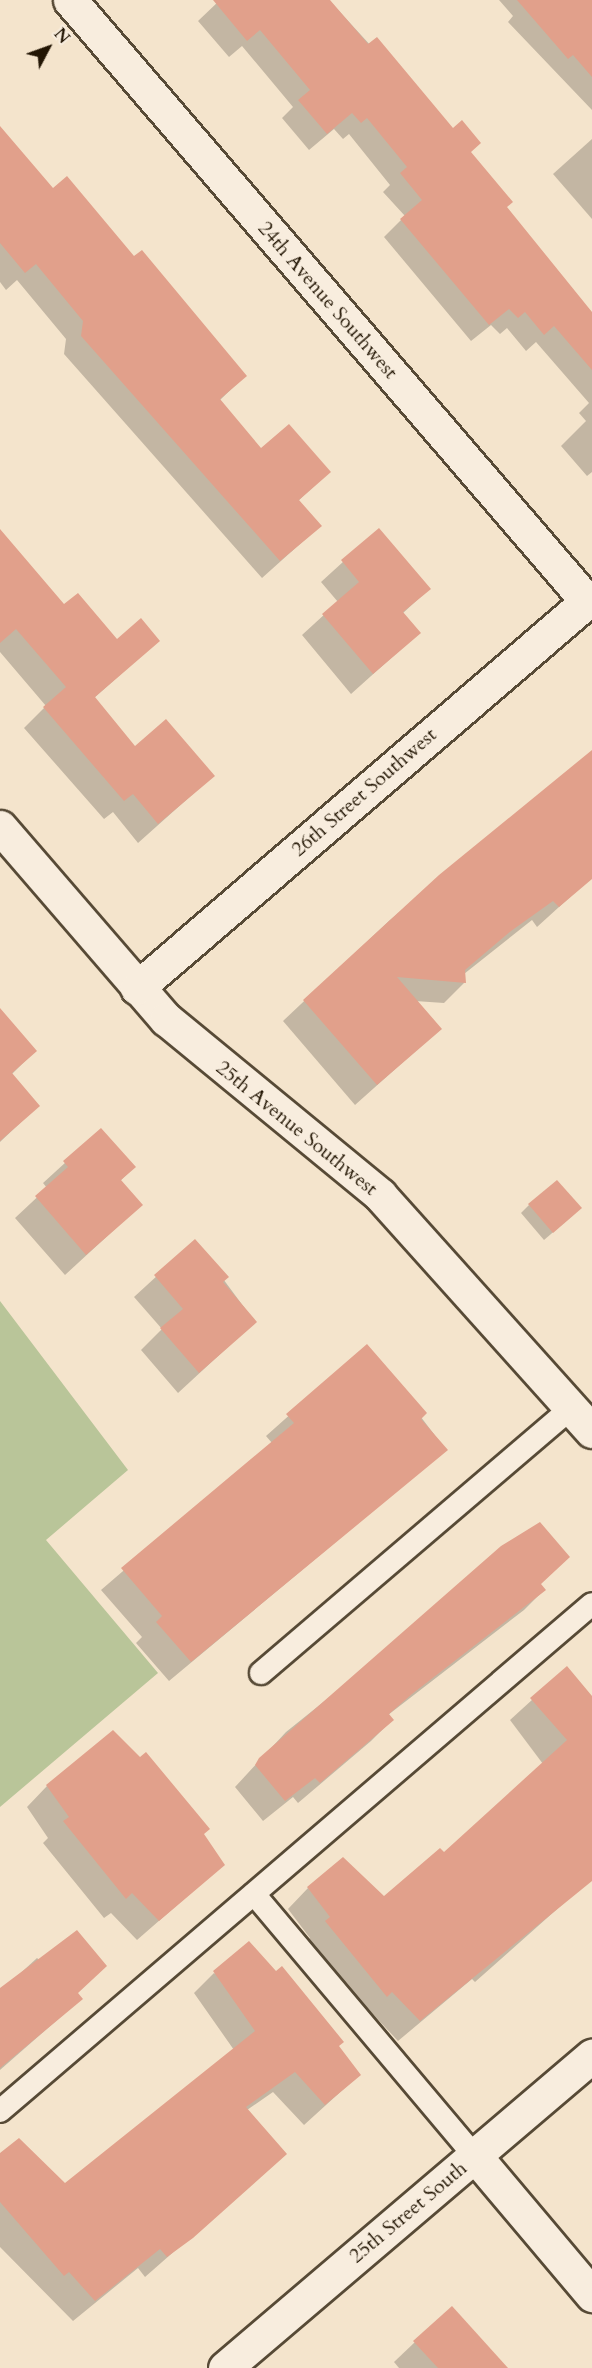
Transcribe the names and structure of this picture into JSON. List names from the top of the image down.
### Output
{
  "streets": {
    "street": [
      "24th Avenue Southwest",
      "26th Street Southwest",
      "25th Avenue Southwest",
      "25th Street South"
    ]
  },
  "crossings": [
    ["24th Avenue Southwest", "26th Street Southwest"],
    ["26th Street Southwest", "25th Avenue Southwest"]
  ],
  "north": "top right"
}
